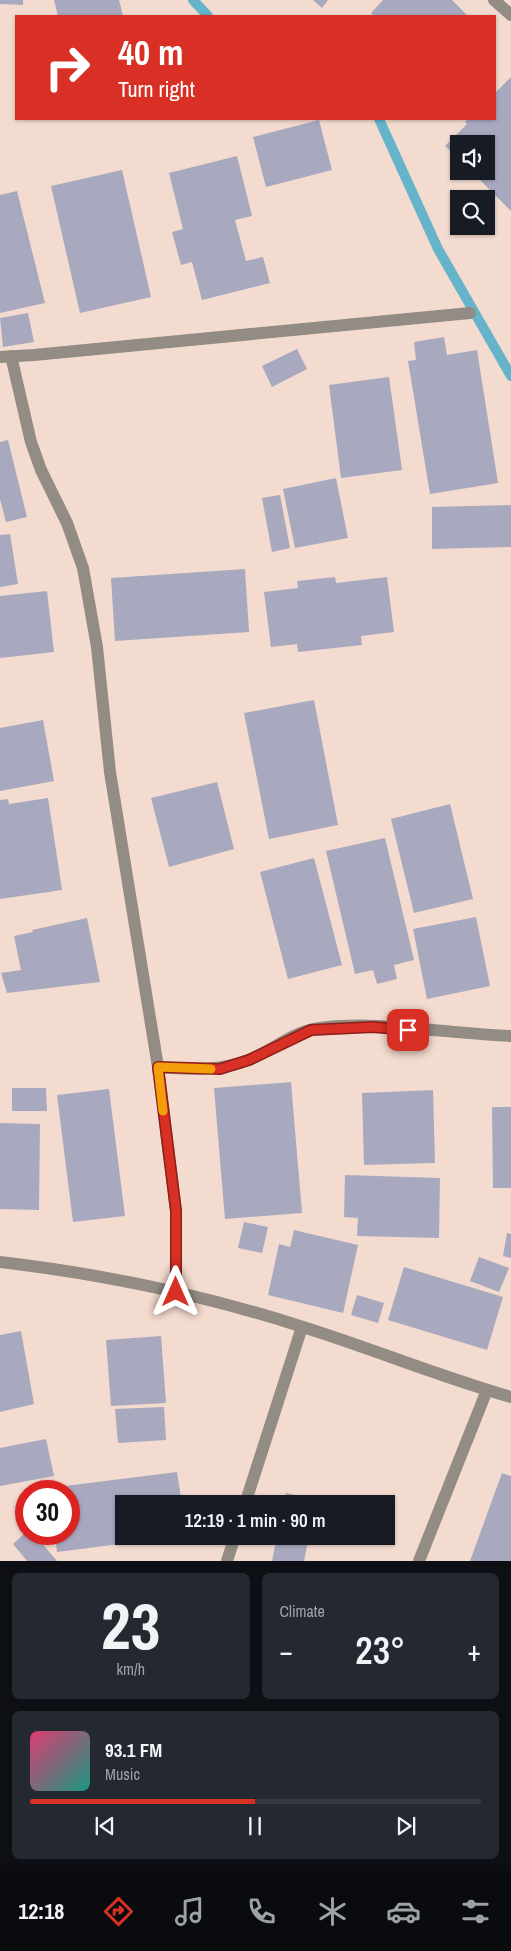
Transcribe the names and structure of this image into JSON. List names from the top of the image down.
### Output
{
  "page": {
    "turn": ["40 m", "Turn right"],
    "limit": "30",
    "trip": "12:19 · 1 min · 90 m",
    "tile": [
      ["23", "km/h"],
      "Climate"
    ],
    "heat": ["−", "23°", "+"],
    "song": ["93.1 FM", "Music"],
    "tabs": "12:18"
  }
}
